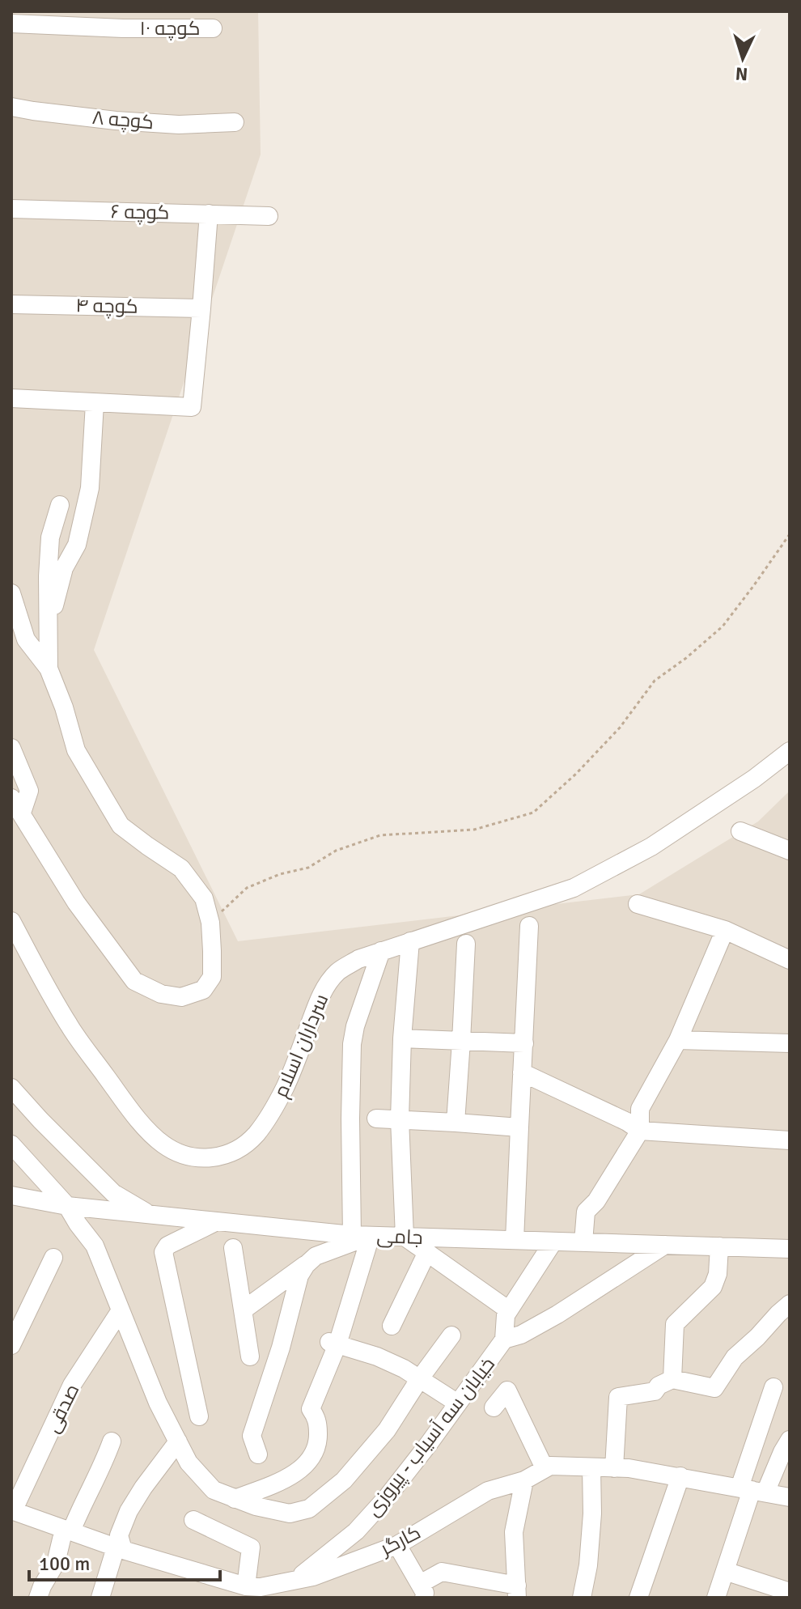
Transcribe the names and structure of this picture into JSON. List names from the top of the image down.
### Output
{
  "streets": {
    "street": [
      "کوچه ۱۰",
      "کوچه ۸",
      "کوچه ۶",
      "کوچه ۴",
      "سرداران اسلام",
      "جامی",
      "صدقی",
      "خیابان سه آسیاب - پیروزی",
      "کارگر"
    ]
  },
  "crossings": [
    ["جامی", "خیابان سه آسیاب - پیروزی"],
    ["صدقی", "کارگر"],
    ["خیابان سه آسیاب - پیروزی", "کارگر"]
  ],
  "scale_bar": "100 m",
  "north": "bottom"
}
